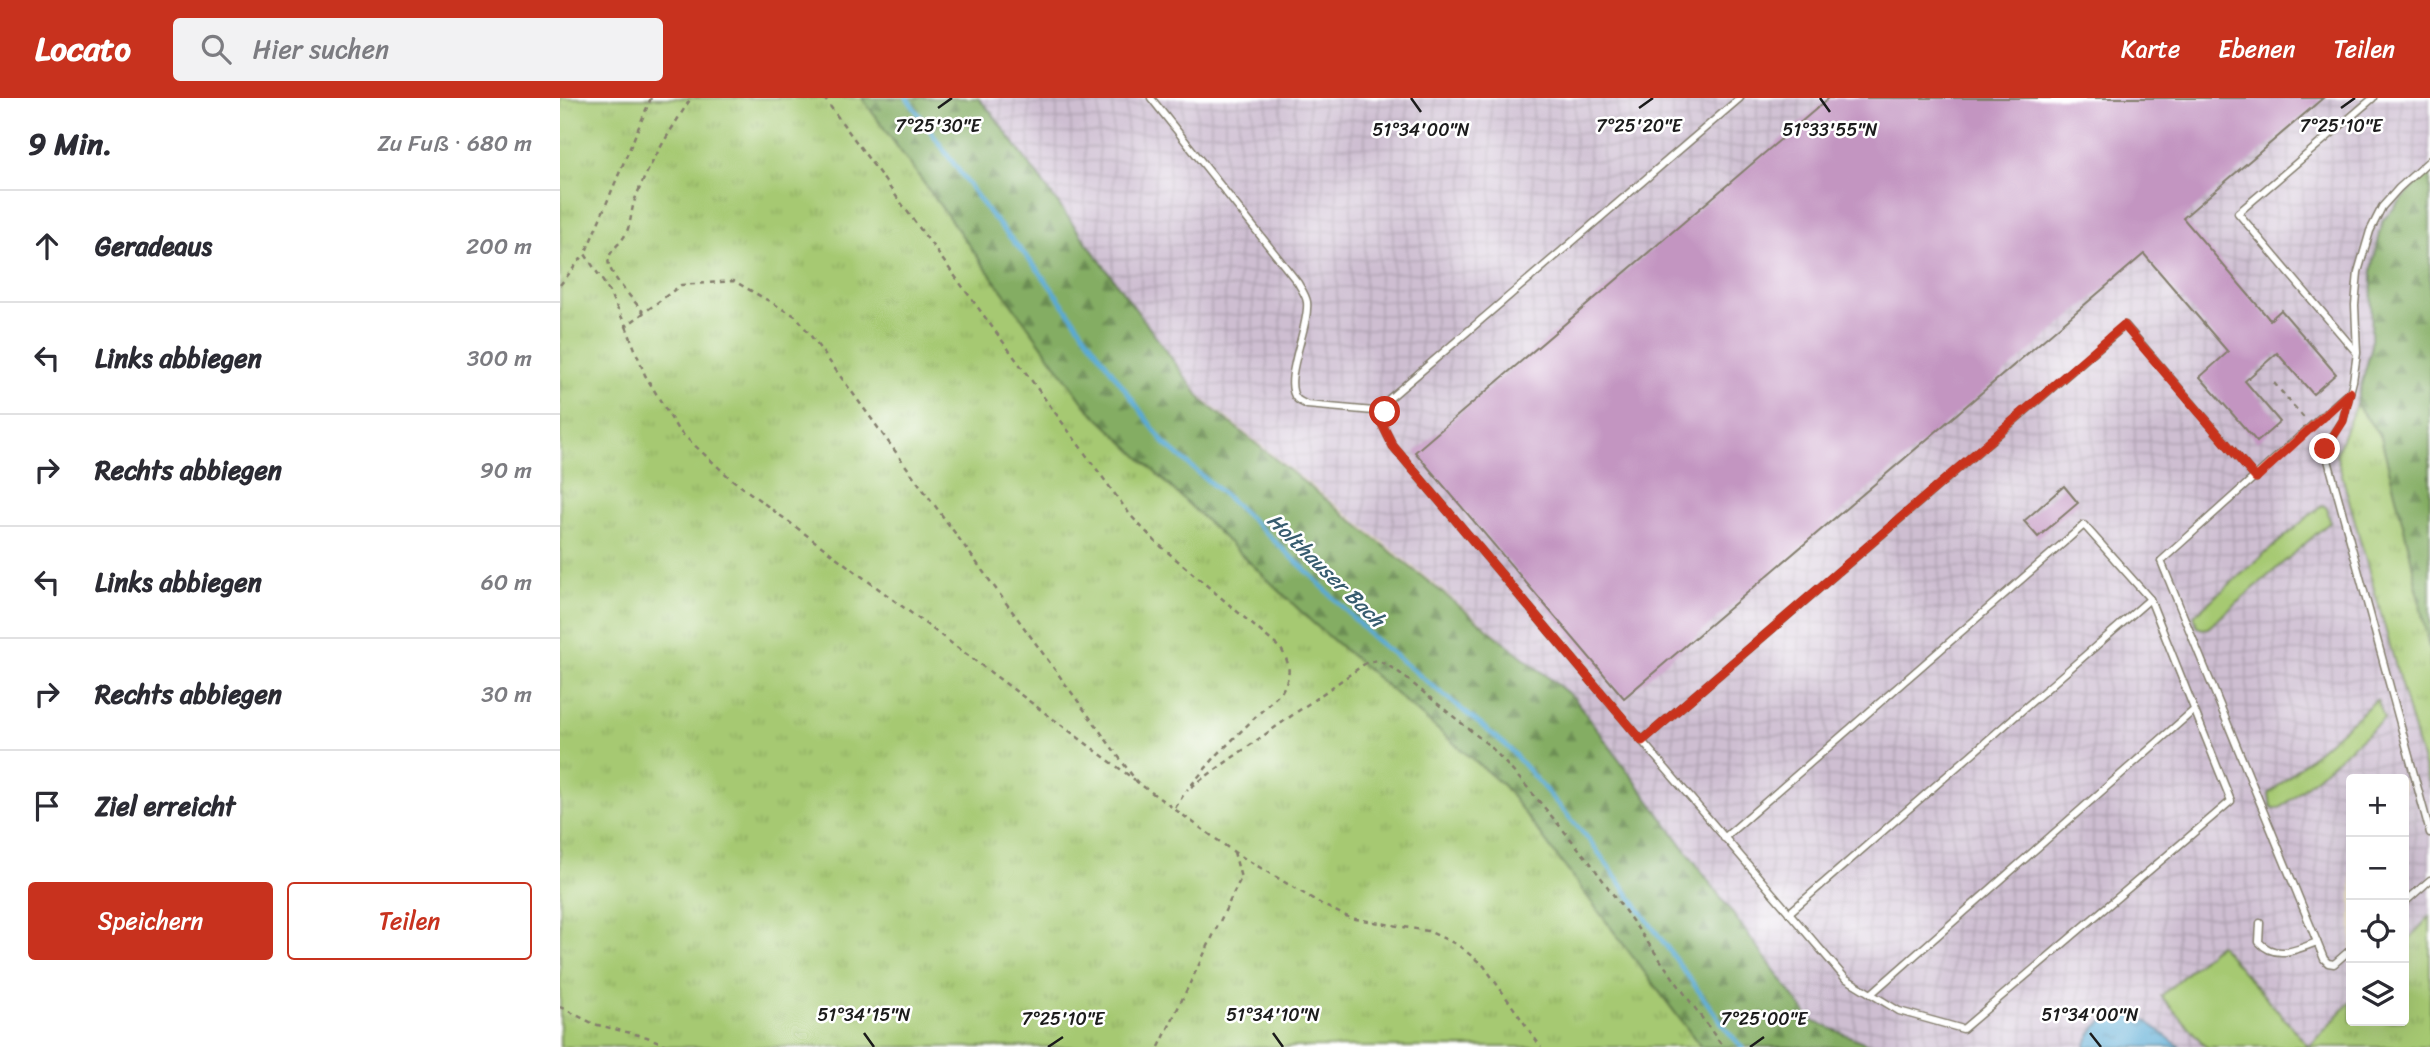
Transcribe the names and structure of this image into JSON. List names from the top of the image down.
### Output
{
  "water": ["Holthauser Bach"],
  "page": {
    "header": "Locato",
    "search": "Hier suchen",
    "nav": ["Karte", "Ebenen", "Teilen"],
    "heading": ["9 Min.", "Zu Fuß · 680 m"],
    "list": [
      ["Geradeaus", "200 m"],
      ["Links abbiegen", "300 m"],
      ["Rechts abbiegen", "90 m"],
      ["Links abbiegen", "60 m"],
      ["Rechts abbiegen", "30 m"],
      "Ziel erreicht"
    ],
    "map_buttons": ["+", "−"],
    "buttons": ["Speichern", "Teilen"]
  },
  "coordinates": [
    "7°25'30\"E",
    "7°25'20\"E",
    "7°25'10\"E",
    "51°34'00\"N",
    "51°33'55\"N",
    "51°34'15\"N",
    "51°34'10\"N",
    "7°25'00\"E"
  ]
}
